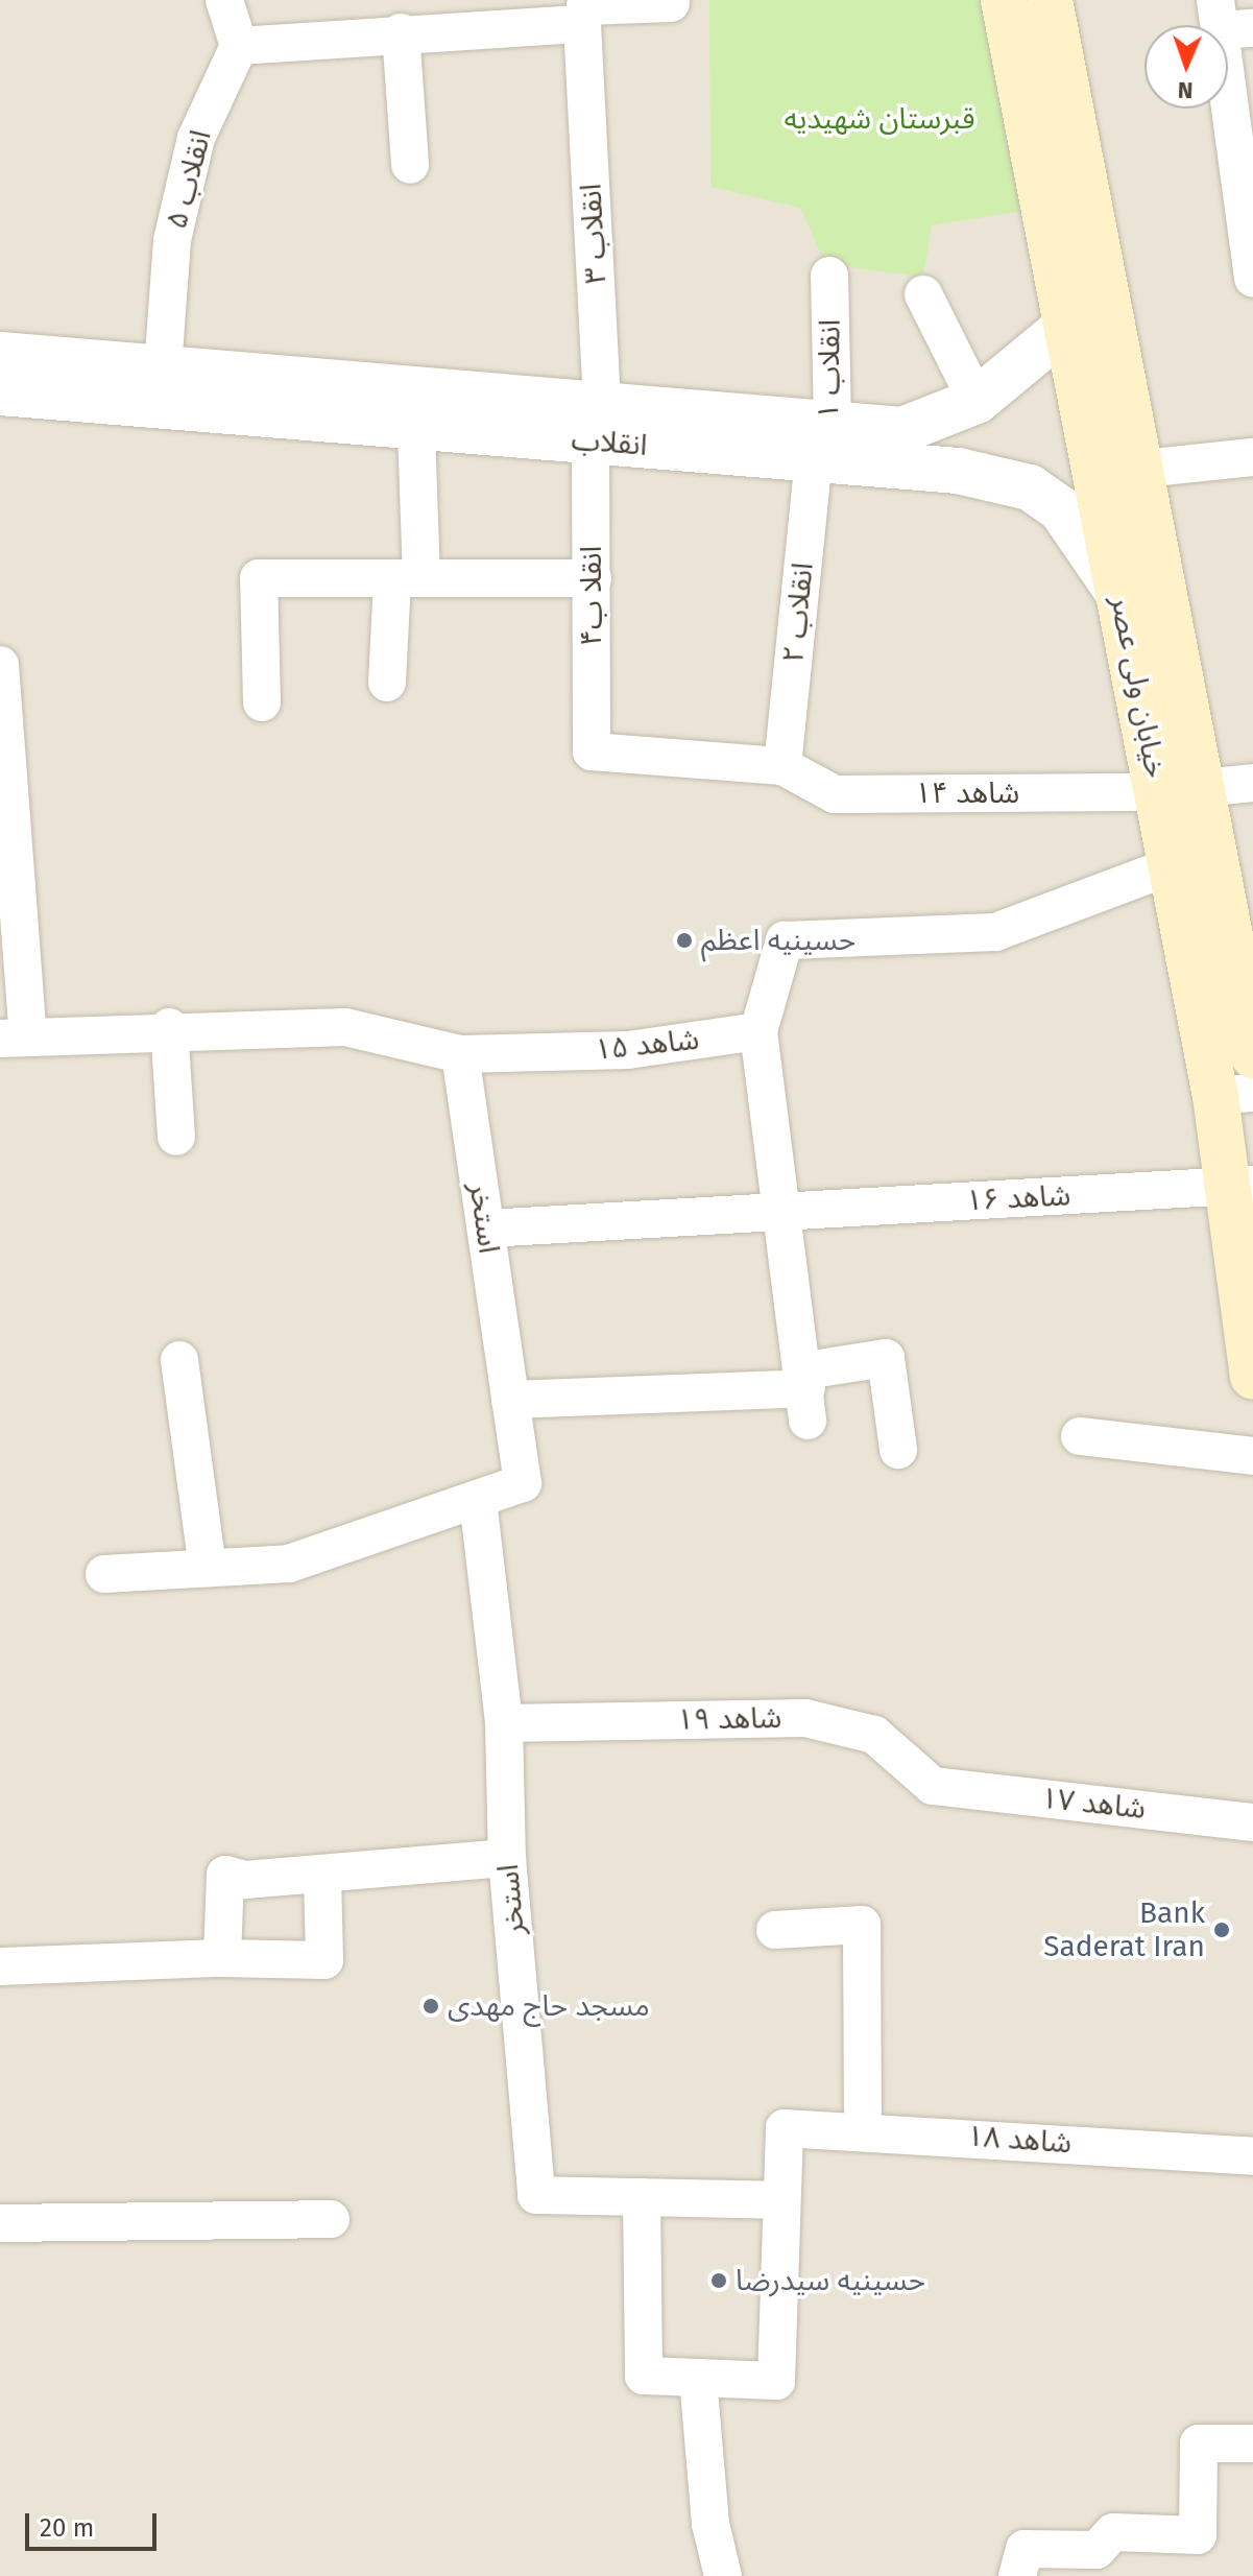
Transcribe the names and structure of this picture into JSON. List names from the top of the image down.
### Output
{
  "streets": {
    "main road": ["خیابان ولی عصر"],
    "street": [
      "انقلاب ۵",
      "انقلاب ۳",
      "انقلاب ۱",
      "انقلاب",
      "انقلا ب۴",
      "انقلاب ۲",
      "شاهد ۱۴",
      "شاهد ۱۵",
      "شاهد ۱۶",
      "استخر",
      "شاهد ۱۹",
      "شاهد ۱۷",
      "شاهد ۱۸"
    ]
  },
  "crossings": [
    ["انقلاب ۵", "انقلاب"],
    ["انقلاب ۳", "انقلاب"],
    ["انقلاب ۳", "انقلا ب۴"],
    ["انقلاب ۱", "انقلاب"],
    ["انقلاب ۱", "انقلاب ۲"],
    ["انقلاب", "انقلا ب۴"],
    ["انقلاب", "انقلاب ۲"],
    ["انقلاب", "خیابان ولی عصر"],
    ["انقلا ب۴", "انقلاب ۲"],
    ["انقلا ب۴", "شاهد ۱۴"],
    ["انقلاب ۲", "شاهد ۱۴"],
    ["خیابان ولی عصر", "شاهد ۱۴"],
    ["خیابان ولی عصر", "شاهد ۱۶"],
    ["شاهد ۱۵", "استخر"],
    ["شاهد ۱۶", "استخر"],
    ["استخر", "شاهد ۱۹"],
    ["استخر", "شاهد ۱۸"],
    ["شاهد ۱۹", "شاهد ۱۷"]
  ],
  "parks": ["قبرستان شهیدیه"],
  "places": [
    "حسینیه اعظم",
    "Bank Saderat Iran",
    "مسجد حاج مهدی",
    "حسینیه سیدرضا"
  ],
  "scale_bar": "20 m",
  "north": "bottom"
}
